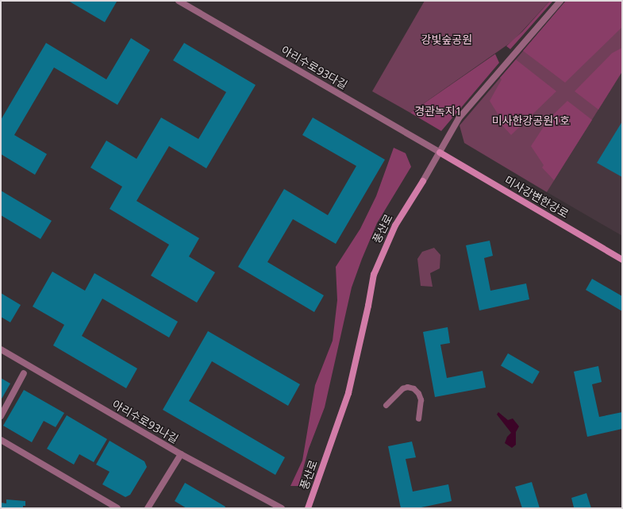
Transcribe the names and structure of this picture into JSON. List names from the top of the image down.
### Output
{
  "streets": {
    "street": [
      "아리수로93다길",
      "미사강변한강로",
      "풍산로",
      "아리수로93나길"
    ]
  },
  "crossings": [
    ["아리수로93다길", "미사강변한강로"],
    ["아리수로93다길", "풍산로"],
    ["미사강변한강로", "풍산로"]
  ],
  "parks": ["강빛숲공원", "경관녹지1", "미사한강공원1호"]
}
